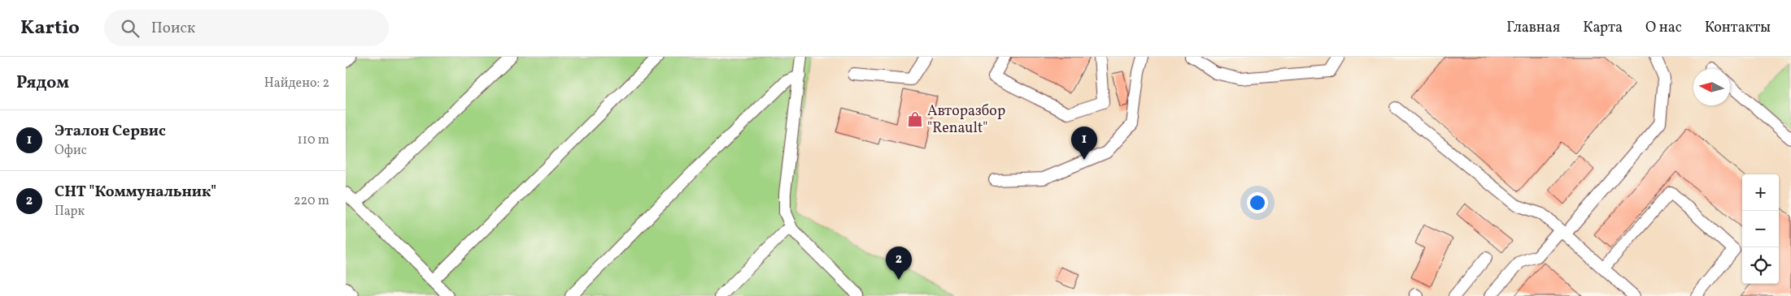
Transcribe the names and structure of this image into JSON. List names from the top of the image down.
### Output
{
  "places": {
    "shop": ["Авторазбор \"Renault\""]
  },
  "north": "left",
  "page": {
    "header": "Kartio",
    "search": "Поиск",
    "nav": [
      "Главная",
      "Карта",
      "О нас",
      "Контакты"
    ],
    "heading": ["Рядом", "Найдено: 2"],
    "list": [
      {
        "mark": "1",
        "name": "Эталон Сервис",
        "note": "Офис",
        "value": "110 m"
      },
      {
        "mark": "2",
        "name": "СНТ \"Коммунальник\"",
        "note": "Парк",
        "value": "220 m"
      }
    ],
    "pins": ["1", "2"],
    "map_buttons": ["+", "−"]
  }
}
